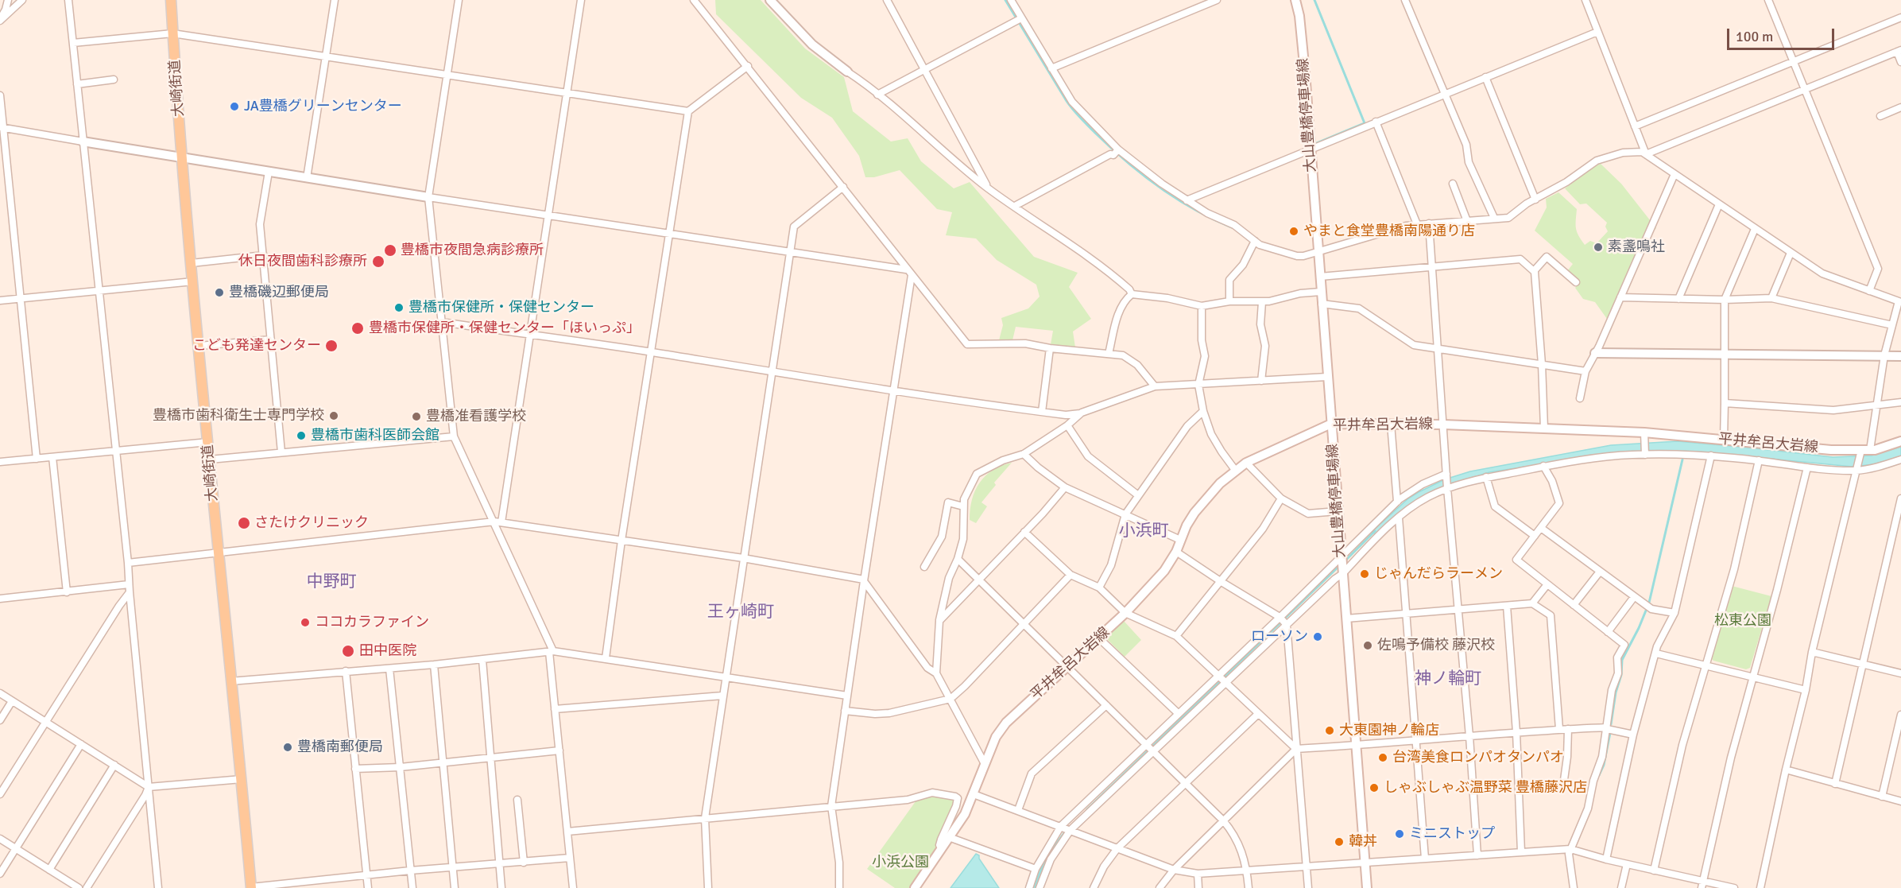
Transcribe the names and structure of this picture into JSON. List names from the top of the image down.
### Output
{
  "streets": {
    "main road": ["大崎街道", "大山豊橋停車場線", "平井牟呂大岩線"]
  },
  "crossings": [
    ["大山豊橋停車場線", "平井牟呂大岩線"]
  ],
  "districts": [
    "小浜町",
    "中野町",
    "王ヶ崎町",
    "神ノ輪町"
  ],
  "parks": ["松東公園", "小浜公園"],
  "places": [
    "JA豊橋グリーンセンター",
    "やまと食堂豊橋南陽通り店",
    "素盞鳴社",
    "豊橋市夜間急病診療所",
    "休日夜間歯科診療所",
    "豊橋磯辺郵便局",
    "豊橋市保健所・保健センター",
    "豊橋市保健所・保健センター「ほいっぷ」",
    "こども発達センター",
    "豊橋市歯科衛生士専門学校",
    "豊橋准看護学校",
    "豊橋市歯科医師会館",
    "さたけクリニック",
    "じゃんだらラーメン",
    "ココカラファイン",
    "ローソン",
    "佐鳴予備校 藤沢校",
    "田中医院",
    "大東園神ノ輪店",
    "豊橋南郵便局",
    "台湾美食ロンパオタンパオ",
    "しゃぶしゃぶ温野菜 豊橋藤沢店",
    "ミニストップ",
    "韓丼"
  ],
  "scale_bar": "100 m"
}
